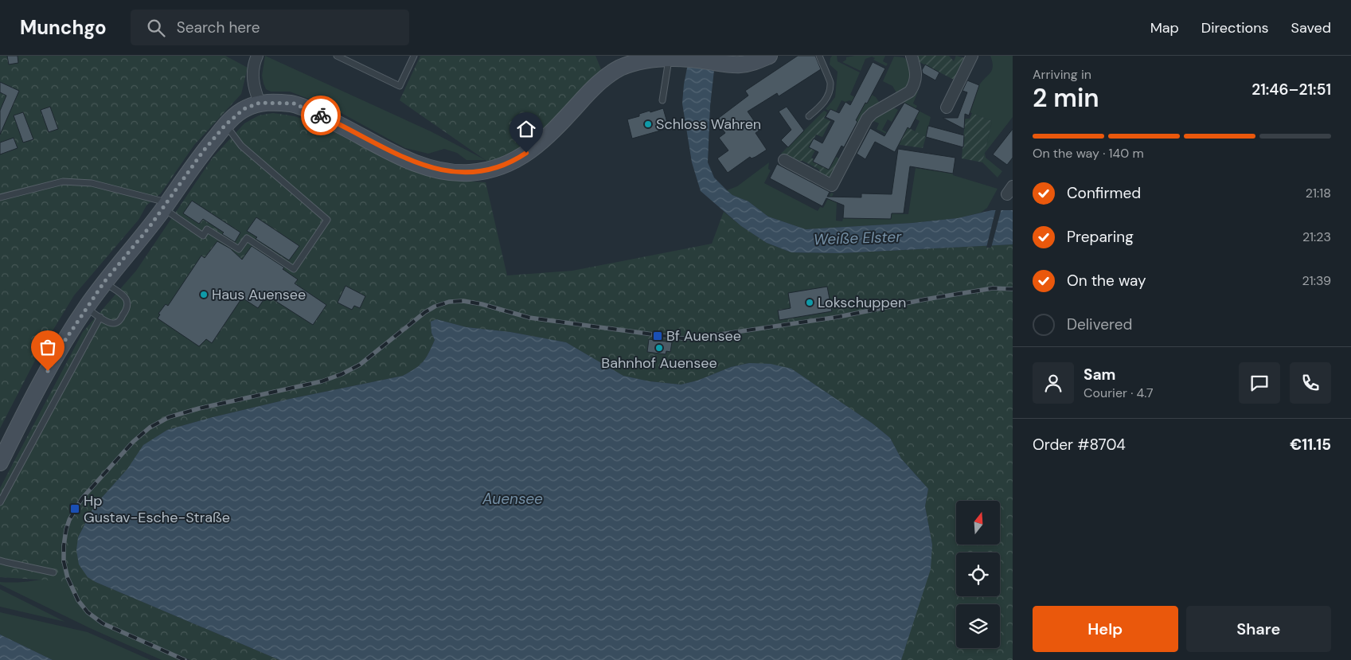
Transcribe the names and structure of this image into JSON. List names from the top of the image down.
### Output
{
  "water": ["Weiße Elster", "Auensee"],
  "places": {
    "other": [
      "Schloss Wahren",
      "Haus Auensee",
      "Lokschuppen",
      "Bahnhof Auensee"
    ],
    "transit": ["Bf Auensee", "Hp Gustav-Esche-Straße"]
  },
  "north": "top",
  "page": {
    "header": "Munchgo",
    "search": "Search here",
    "nav": ["Map", "Directions", "Saved"],
    "heading": ["2 min", "Arriving in", "21:46–21:51"],
    "panel": [
      "Sam",
      "Courier · 4.7",
      "Order #8704",
      "€11.15"
    ],
    "bar": "On the way · 140 m",
    "list": [
      ["Confirmed", "21:18"],
      ["Preparing", "21:23"],
      ["On the way", "21:39"],
      "Delivered"
    ],
    "buttons": ["Help", "Share"]
  }
}
